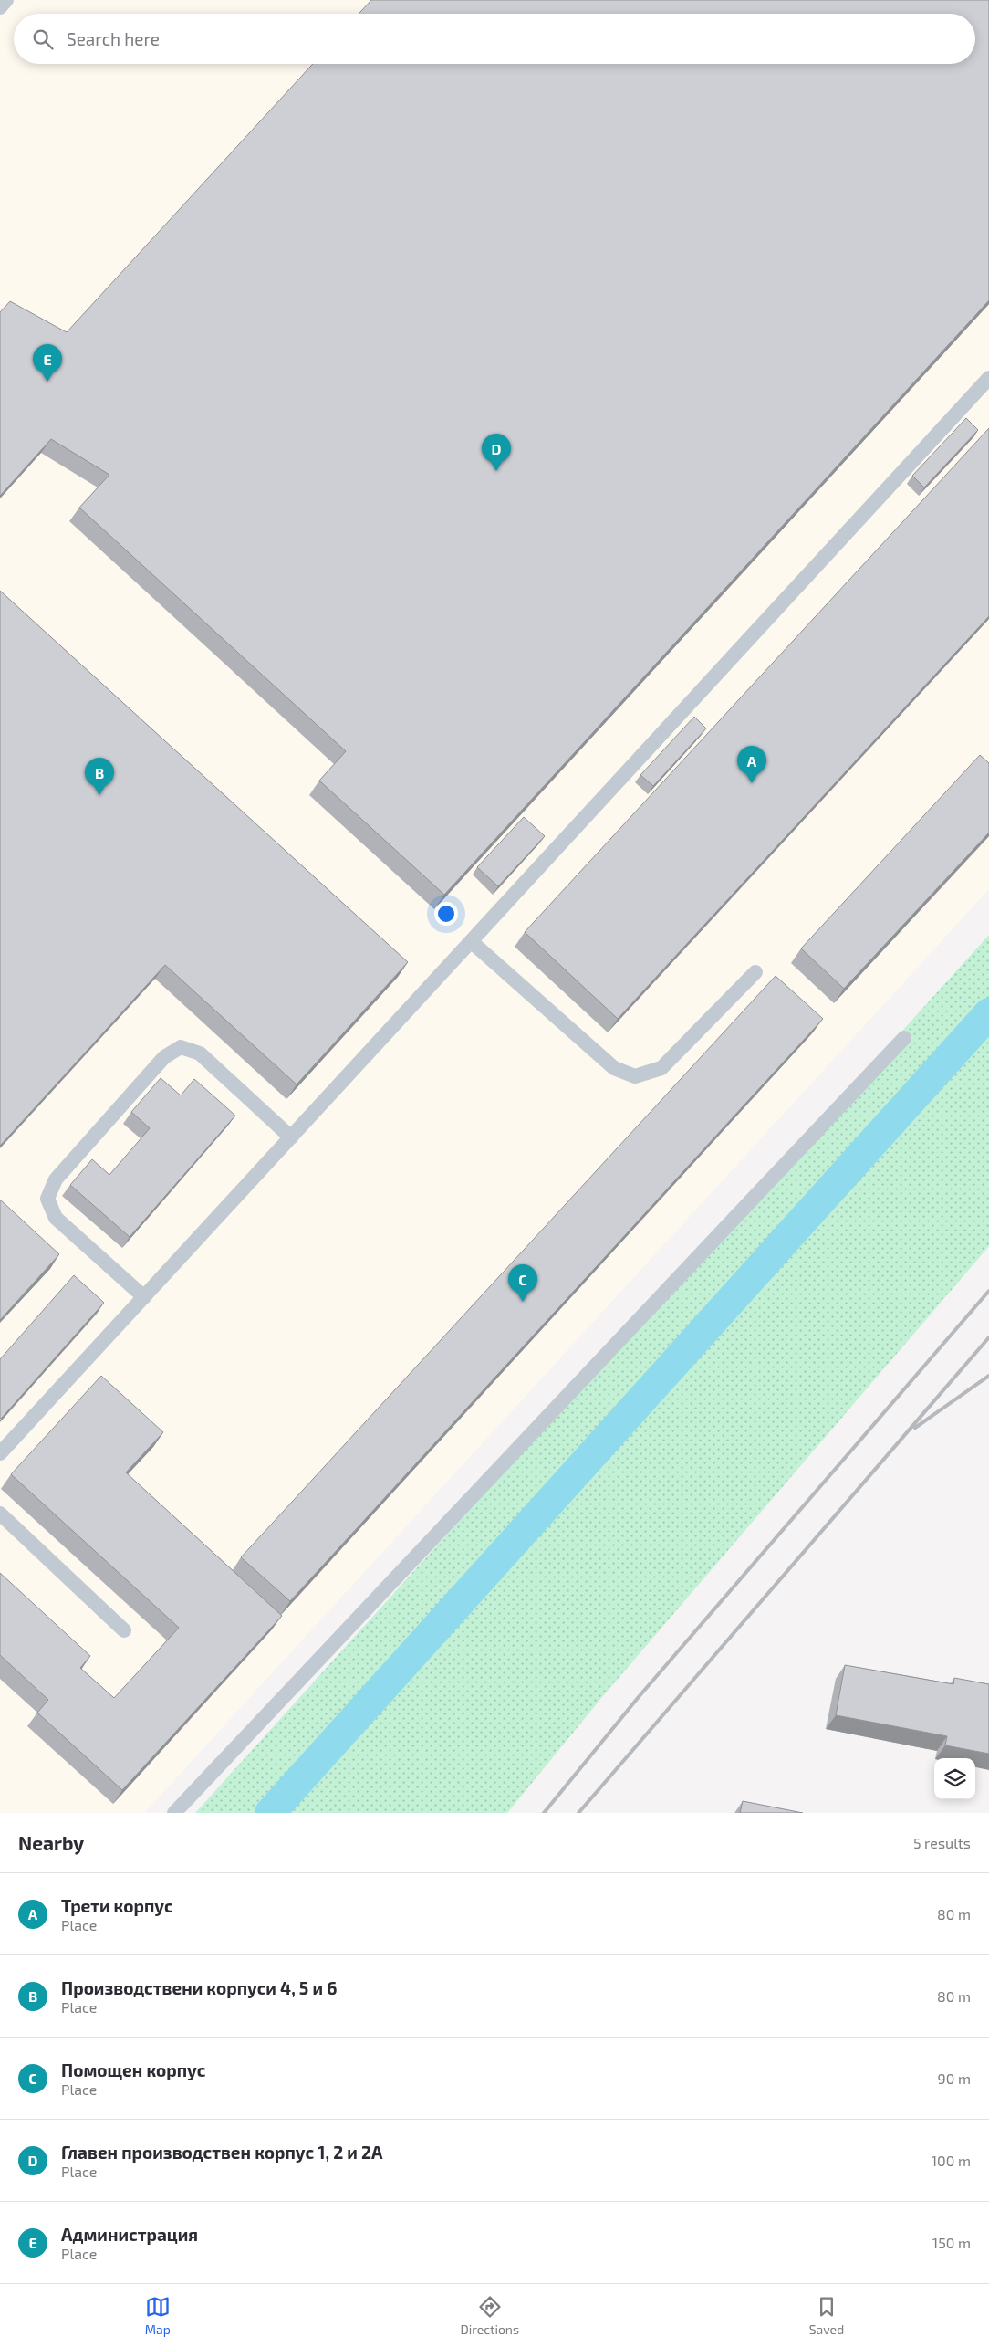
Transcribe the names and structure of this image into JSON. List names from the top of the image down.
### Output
{
  "page": {
    "search": "Search here",
    "pins": [
      "E",
      "D",
      "A",
      "B",
      "C"
    ],
    "heading": ["Nearby", "5 results"],
    "list": [
      {
        "mark": "A",
        "name": "Трети корпус",
        "note": "Place",
        "value": "80 m"
      },
      {
        "mark": "B",
        "name": "Производствени корпуси 4, 5 и 6",
        "note": "Place",
        "value": "80 m"
      },
      {
        "mark": "C",
        "name": "Помощен корпус",
        "note": "Place",
        "value": "90 m"
      },
      {
        "mark": "D",
        "name": "Главен производствен корпус 1, 2 и 2А",
        "note": "Place",
        "value": "100 m"
      },
      {
        "mark": "E",
        "name": "Администрация",
        "note": "Place",
        "value": "150 m"
      }
    ],
    "nav": ["Map", "Directions", "Saved"]
  }
}
